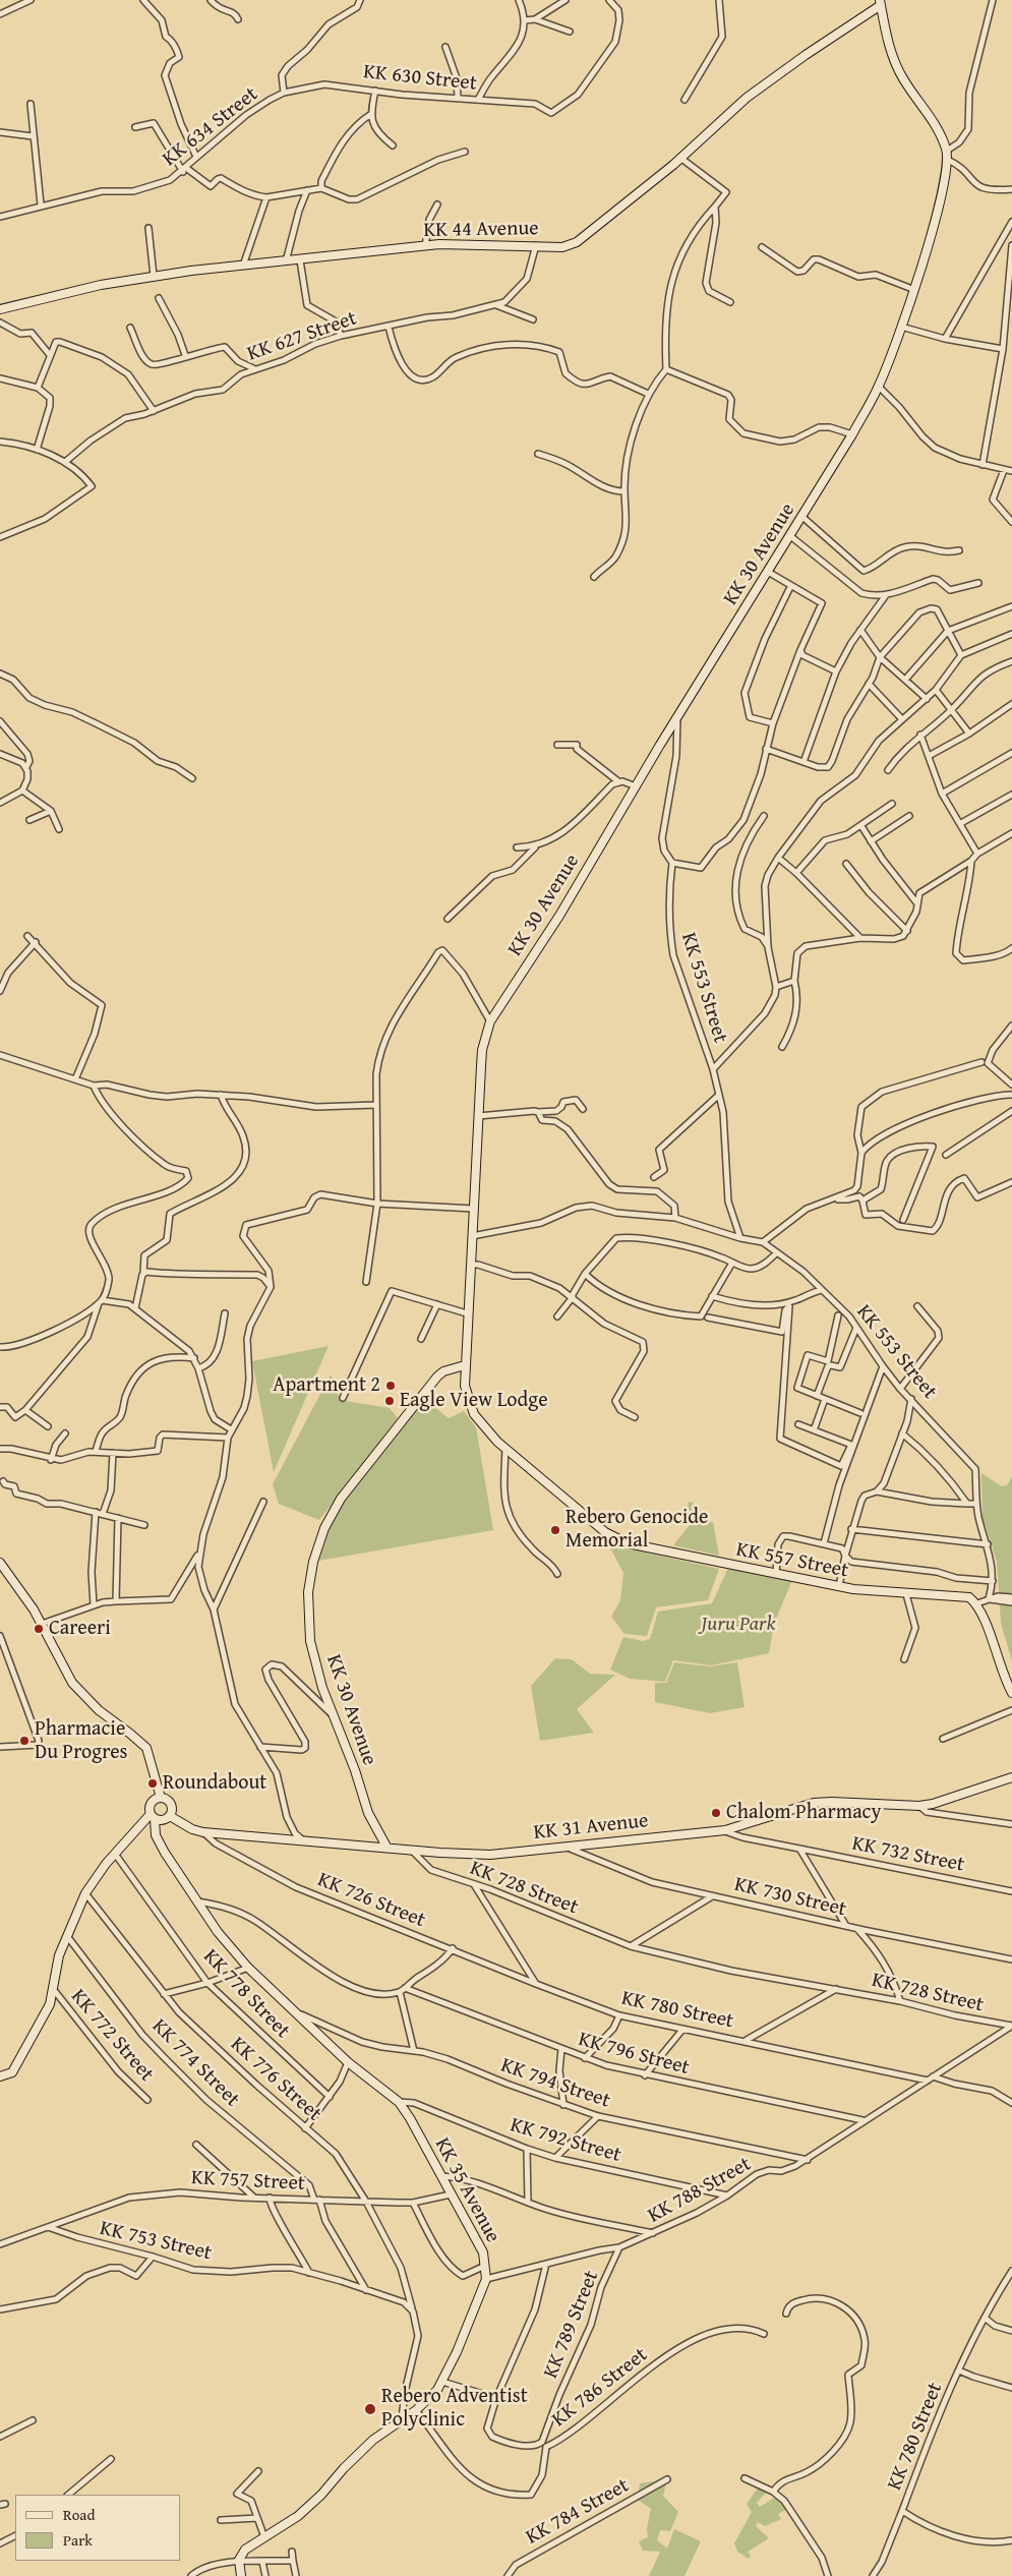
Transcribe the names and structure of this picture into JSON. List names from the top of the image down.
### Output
{
  "streets": {
    "main road": [
      "KK 44 Avenue",
      "KK 30 Avenue",
      "KK 557 Street",
      "KK 31 Avenue",
      "KK 35 Avenue"
    ],
    "street": [
      "KK 630 Street",
      "KK 634 Street",
      "KK 627 Street",
      "KK 553 Street",
      "KK 732 Street",
      "KK 728 Street",
      "KK 730 Street",
      "KK 726 Street",
      "KK 778 Street",
      "KK 780 Street",
      "KK 772 Street",
      "KK 796 Street",
      "KK 774 Street",
      "KK 776 Street",
      "KK 794 Street",
      "KK 792 Street",
      "KK 757 Street",
      "KK 788 Street",
      "KK 753 Street",
      "KK 789 Street",
      "KK 786 Street",
      "KK 784 Street"
    ]
  },
  "crossings": [
    ["KK 630 Street", "KK 634 Street"],
    ["KK 44 Avenue", "KK 627 Street"],
    ["KK 44 Avenue", "KK 30 Avenue"],
    ["KK 30 Avenue", "KK 557 Street"],
    ["KK 30 Avenue", "KK 31 Avenue"],
    ["KK 31 Avenue", "KK 732 Street"],
    ["KK 31 Avenue", "KK 728 Street"],
    ["KK 31 Avenue", "KK 730 Street"],
    ["KK 31 Avenue", "KK 726 Street"],
    ["KK 31 Avenue", "KK 35 Avenue"],
    ["KK 728 Street", "KK 788 Street"],
    ["KK 726 Street", "KK 780 Street"],
    ["KK 780 Street", "KK 788 Street"],
    ["KK 796 Street", "KK 35 Avenue"],
    ["KK 796 Street", "KK 788 Street"],
    ["KK 774 Street", "KK 757 Street"],
    ["KK 774 Street", "KK 753 Street"],
    ["KK 776 Street", "KK 757 Street"],
    ["KK 776 Street", "KK 753 Street"],
    ["KK 794 Street", "KK 35 Avenue"],
    ["KK 794 Street", "KK 788 Street"],
    ["KK 792 Street", "KK 35 Avenue"],
    ["KK 792 Street", "KK 788 Street"],
    ["KK 757 Street", "KK 35 Avenue"],
    ["KK 757 Street", "KK 753 Street"],
    ["KK 35 Avenue", "KK 788 Street"],
    ["KK 788 Street", "KK 789 Street"],
    ["KK 789 Street", "KK 786 Street"]
  ],
  "parks": ["Juru Park"],
  "places": [
    "Apartment 2",
    "Eagle View Lodge",
    "Rebero Genocide Memorial",
    "Careeri",
    "Pharmacie Du Progres",
    "Roundabout",
    "Chalom Pharmacy",
    "Rebero Adventist Polyclinic"
  ],
  "legend": ["Road", "Park"]
}
